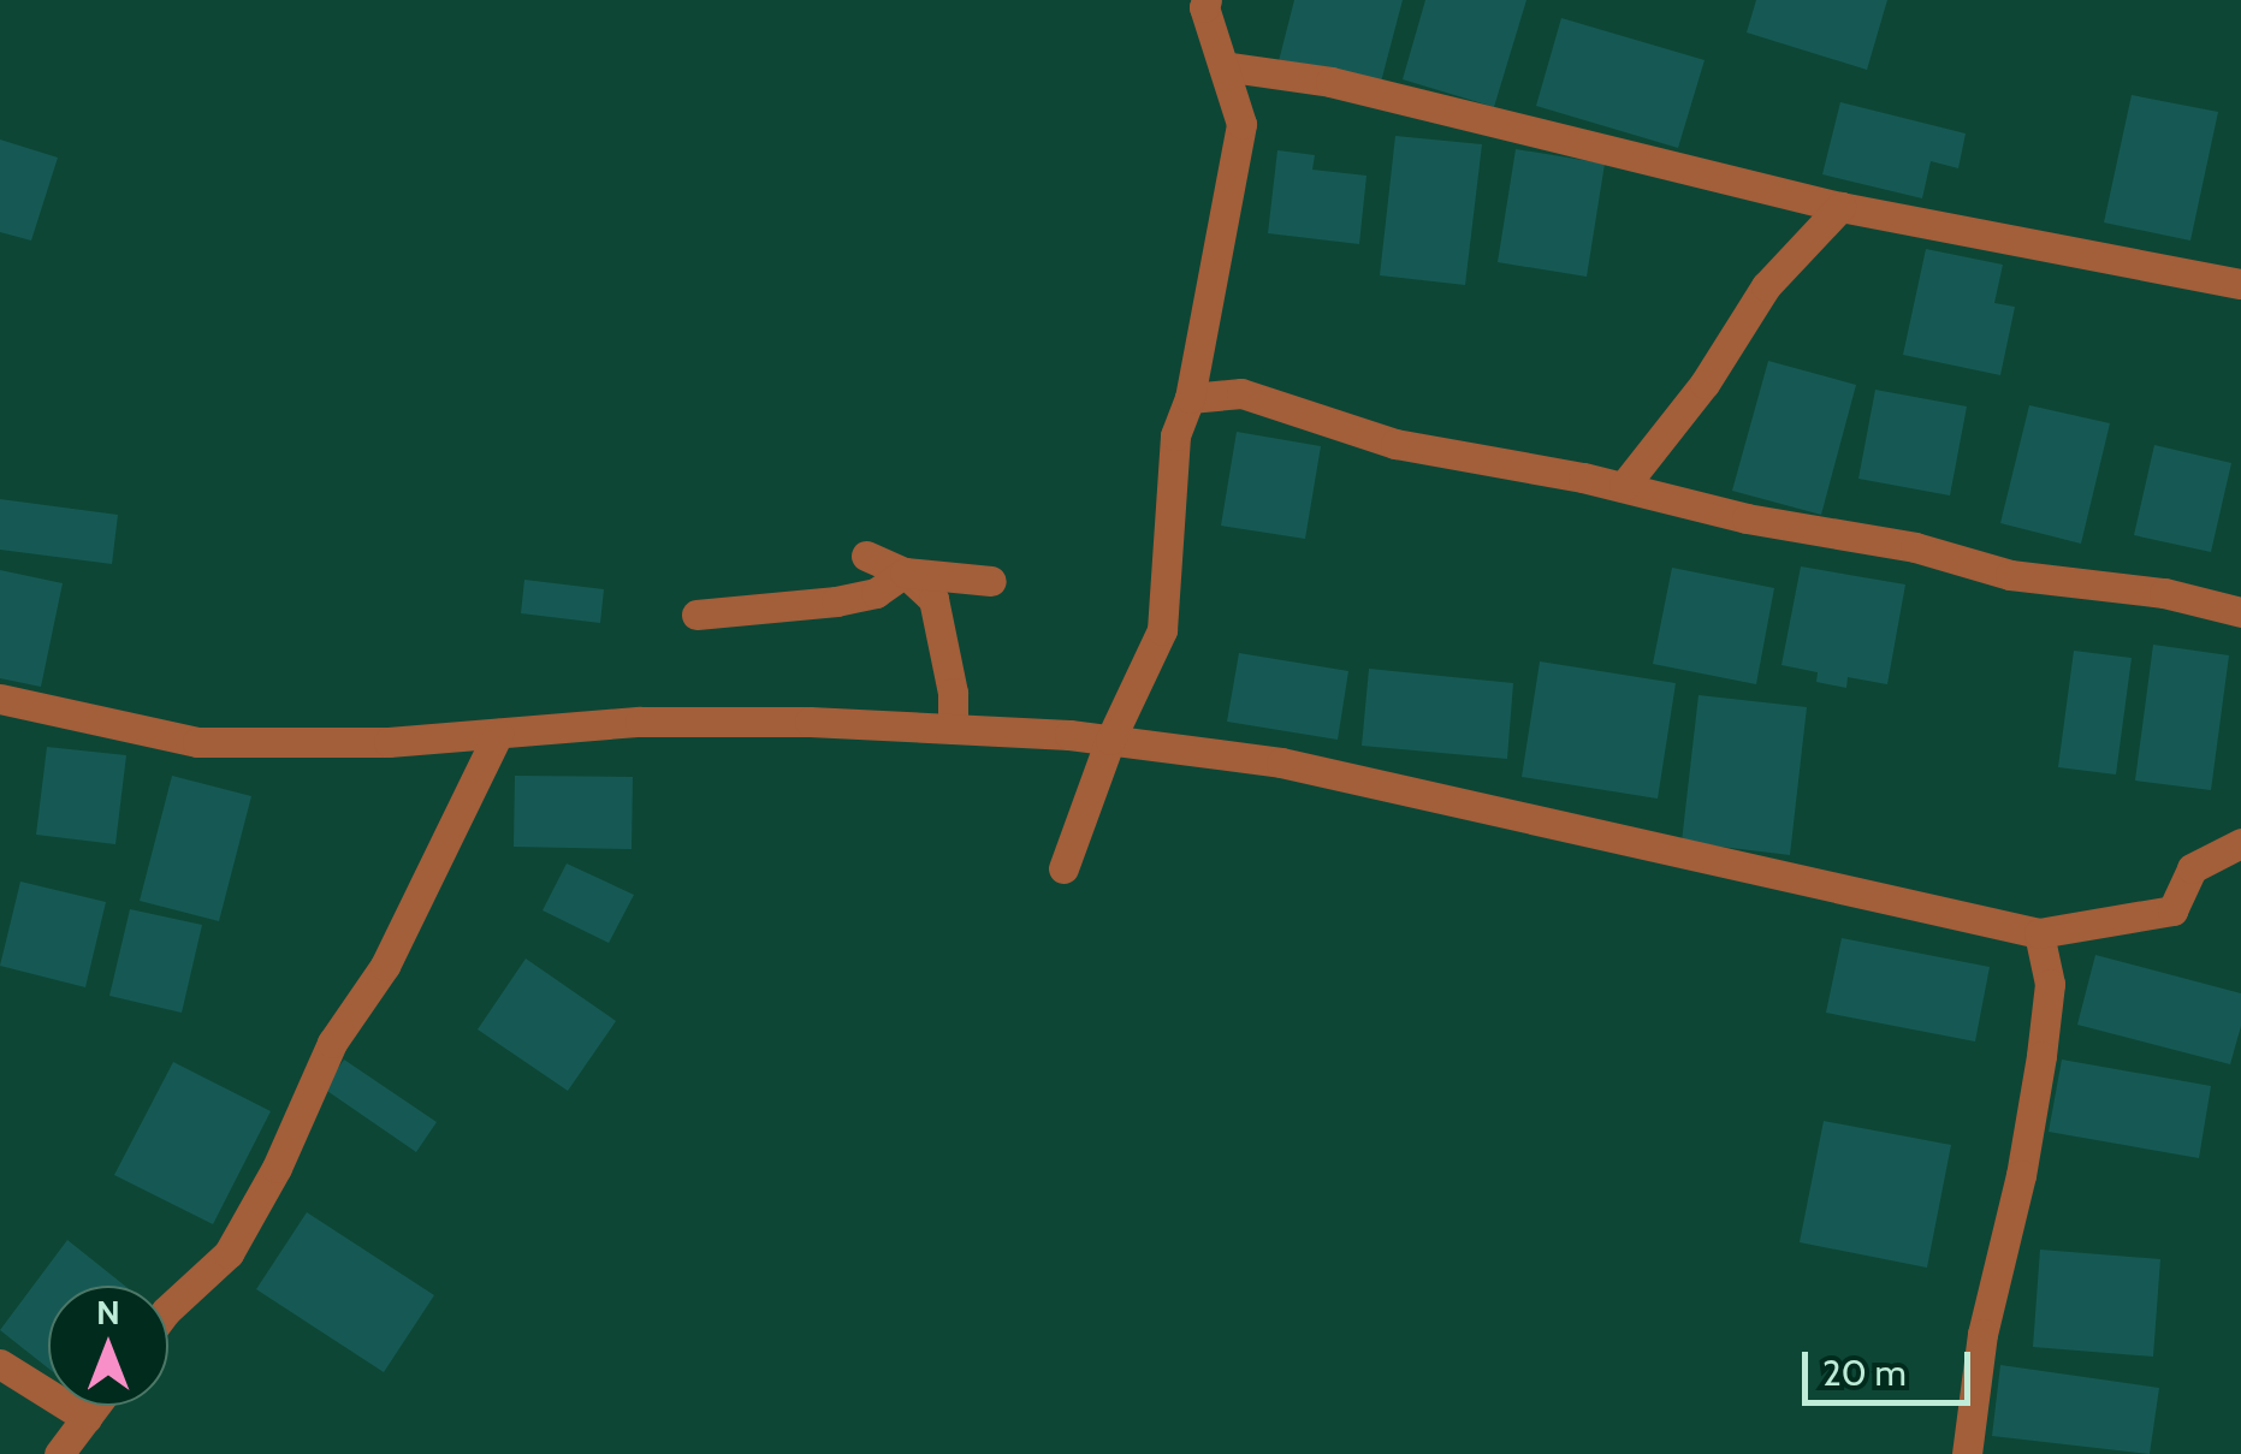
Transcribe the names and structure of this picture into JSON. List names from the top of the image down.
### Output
{
  "scale_bar": "20 m",
  "north": "top"
}
